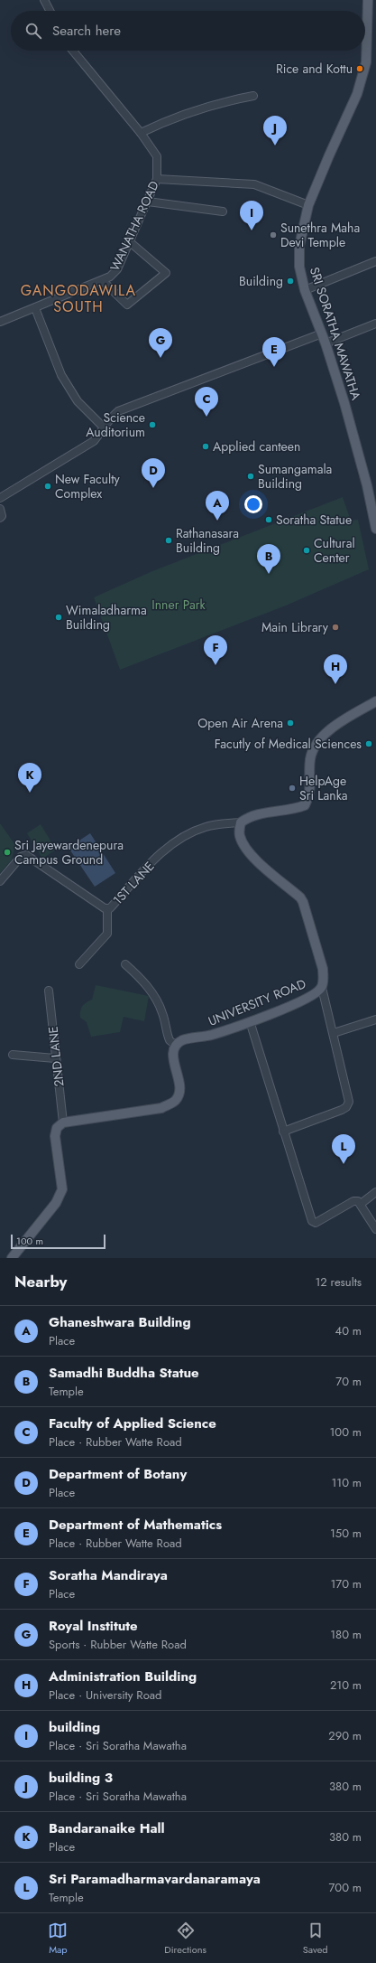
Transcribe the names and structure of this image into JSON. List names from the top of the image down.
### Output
{
  "streets": {
    "main road": ["SRI SORATHA MAWATHA", "UNIVERSITY ROAD"],
    "street": ["WANATHA ROAD", "1ST LANE", "2ND LANE"]
  },
  "crossings": [
    ["1ST LANE", "UNIVERSITY ROAD"]
  ],
  "districts": ["GANGODAWILA SOUTH"],
  "parks": ["Inner Park"],
  "places": [
    "Rice and Kottu",
    "Sunethra Maha Devi Temple",
    "Building",
    "Science Auditorium",
    "Applied canteen",
    "Sumangamala Building",
    "New Faculty Complex",
    "Soratha Statue",
    "Rathanasara Building",
    "Cultural Center",
    "Wimaladharma Building",
    "Main Library",
    "Open Air Arena",
    "Facutly of Medical Sciences",
    "HelpAge Sri Lanka",
    "Sri Jayewardenepura Campus Ground"
  ],
  "scale_bar": "100 m",
  "page": {
    "search": "Search here",
    "pins": [
      "J",
      "I",
      "G",
      "E",
      "C",
      "D",
      "A",
      "B",
      "F",
      "H",
      "K",
      "L"
    ],
    "scale": "100 m",
    "heading": ["Nearby", "12 results"],
    "list": [
      {
        "mark": "A",
        "name": "Ghaneshwara Building",
        "note": "Place",
        "value": "40 m"
      },
      {
        "mark": "B",
        "name": "Samadhi Buddha Statue",
        "note": "Temple",
        "value": "70 m"
      },
      {
        "mark": "C",
        "name": "Faculty of Applied Science",
        "note": "Place · Rubber Watte Road",
        "value": "100 m"
      },
      {
        "mark": "D",
        "name": "Department of Botany",
        "note": "Place",
        "value": "110 m"
      },
      {
        "mark": "E",
        "name": "Department of Mathematics",
        "note": "Place · Rubber Watte Road",
        "value": "150 m"
      },
      {
        "mark": "F",
        "name": "Soratha Mandiraya",
        "note": "Place",
        "value": "170 m"
      },
      {
        "mark": "G",
        "name": "Royal Institute",
        "note": "Sports · Rubber Watte Road",
        "value": "180 m"
      },
      {
        "mark": "H",
        "name": "Administration Building",
        "note": "Place · University Road",
        "value": "210 m"
      },
      {
        "mark": "I",
        "name": "building",
        "note": "Place · Sri Soratha Mawatha",
        "value": "290 m"
      },
      {
        "mark": "J",
        "name": "building 3",
        "note": "Place · Sri Soratha Mawatha",
        "value": "380 m"
      },
      {
        "mark": "K",
        "name": "Bandaranaike Hall",
        "note": "Place",
        "value": "380 m"
      },
      {
        "mark": "L",
        "name": "Sri Paramadharmavardanaramaya",
        "note": "Temple",
        "value": "700 m"
      }
    ],
    "nav": ["Map", "Directions", "Saved"]
  }
}
